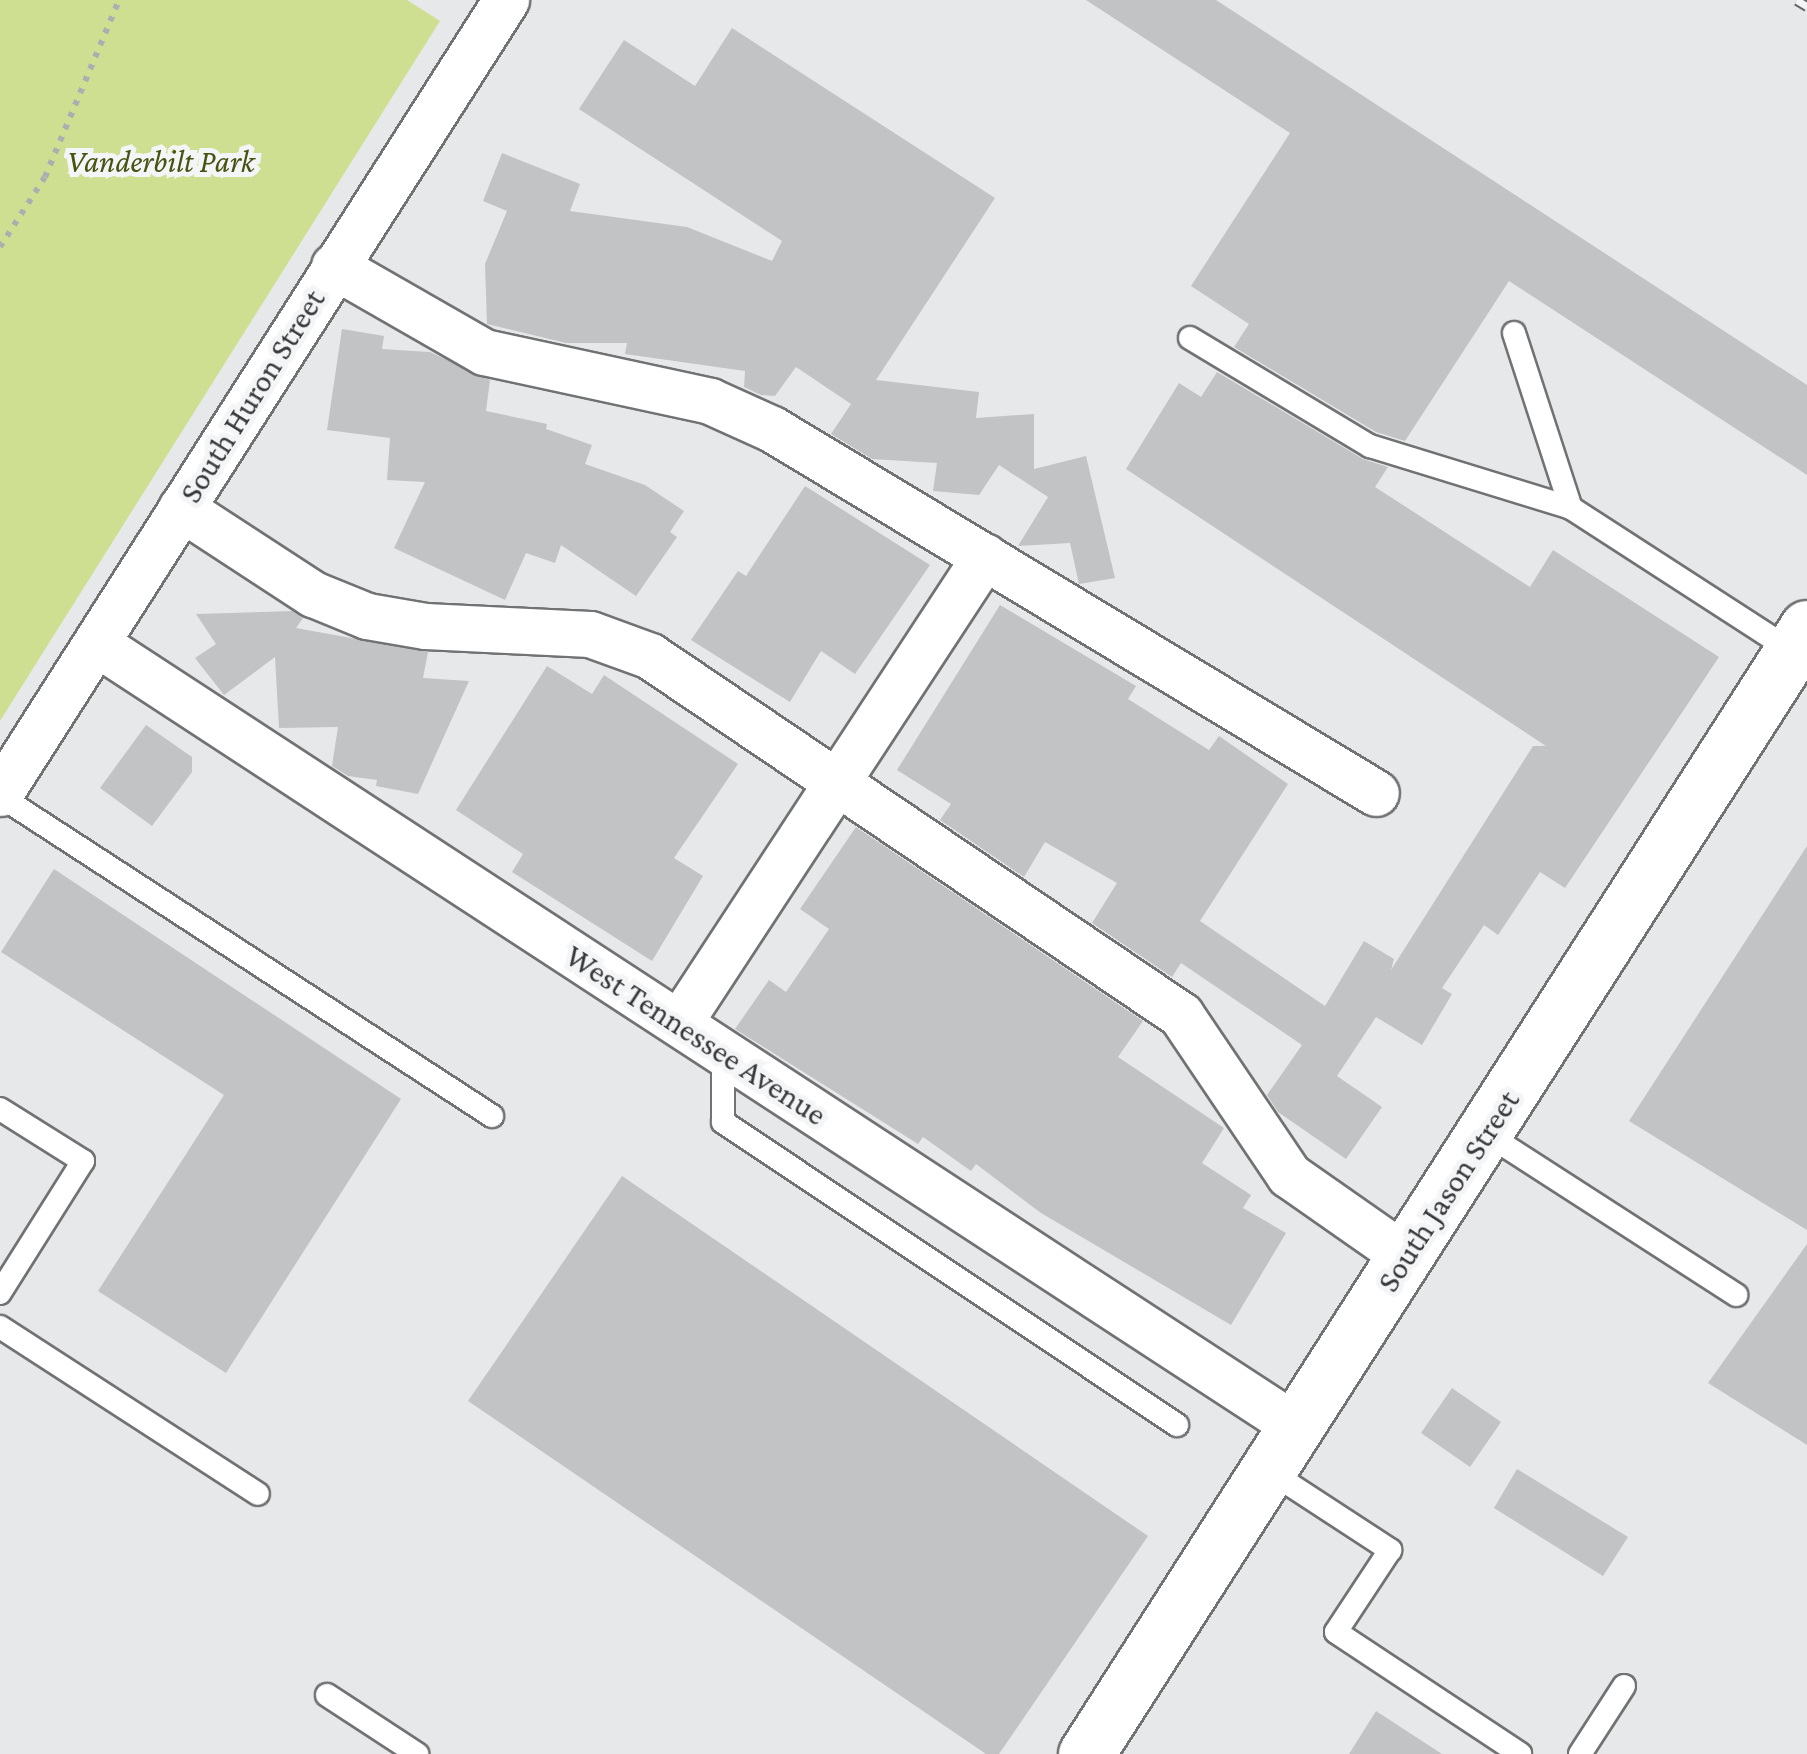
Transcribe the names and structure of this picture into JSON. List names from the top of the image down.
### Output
{
  "streets": {
    "street": ["South Huron Street", "West Tennessee Avenue", "South Jason Street"]
  },
  "crossings": [
    ["South Huron Street", "West Tennessee Avenue"],
    ["West Tennessee Avenue", "South Jason Street"]
  ],
  "parks": ["Vanderbilt Park"]
}
